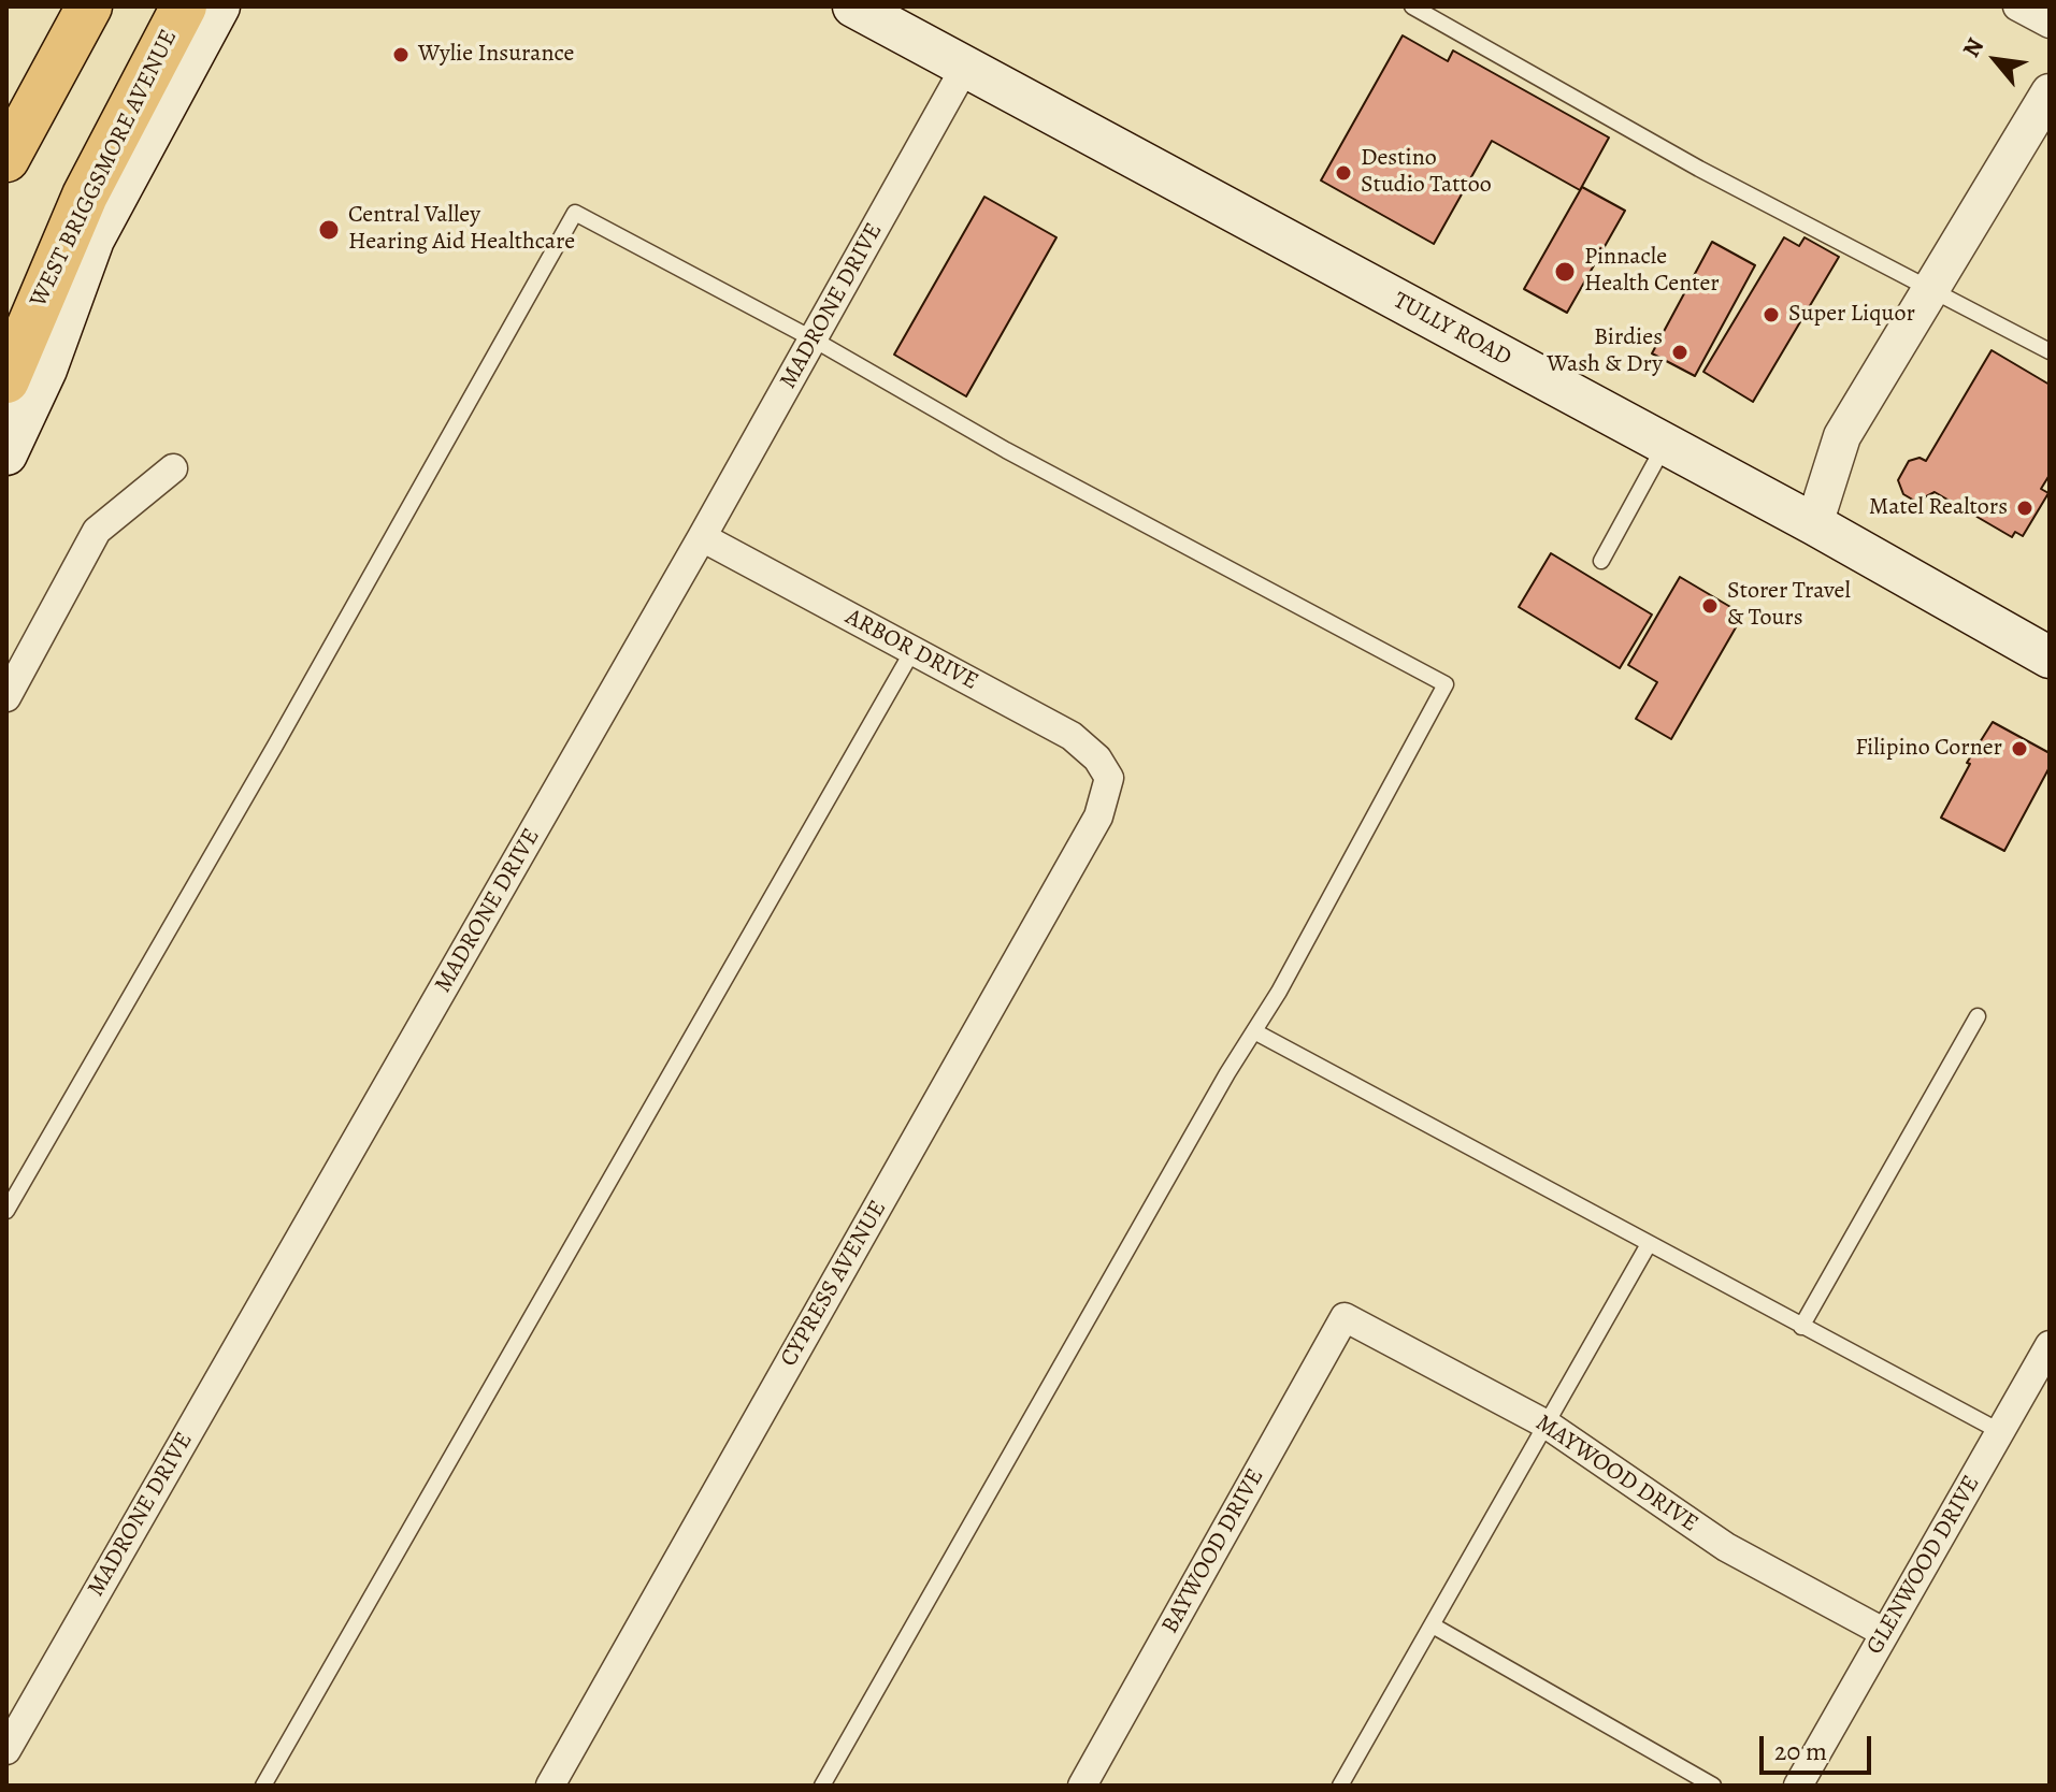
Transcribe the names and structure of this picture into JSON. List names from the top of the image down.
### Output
{
  "streets": {
    "main road": ["WEST BRIGGSMORE AVENUE", "TULLY ROAD"],
    "street": [
      "MADRONE DRIVE",
      "ARBOR DRIVE",
      "CYPRESS AVENUE",
      "MAYWOOD DRIVE",
      "BAYWOOD DRIVE",
      "GLENWOOD DRIVE"
    ]
  },
  "crossings": [
    ["MADRONE DRIVE", "TULLY ROAD"],
    ["MADRONE DRIVE", "ARBOR DRIVE"],
    ["ARBOR DRIVE", "CYPRESS AVENUE"],
    ["MAYWOOD DRIVE", "BAYWOOD DRIVE"],
    ["MAYWOOD DRIVE", "GLENWOOD DRIVE"]
  ],
  "places": [
    "Wylie Insurance",
    "Destino Studio Tattoo",
    "Central Valley Hearing Aid Healthcare",
    "Pinnacle Health Center",
    "Super Liquor",
    "Birdies Wash & Dry",
    "Matel Realtors",
    "Storer Travel & Tours",
    "Filipino Corner"
  ],
  "scale_bar": "20 m",
  "north": "top left"
}
